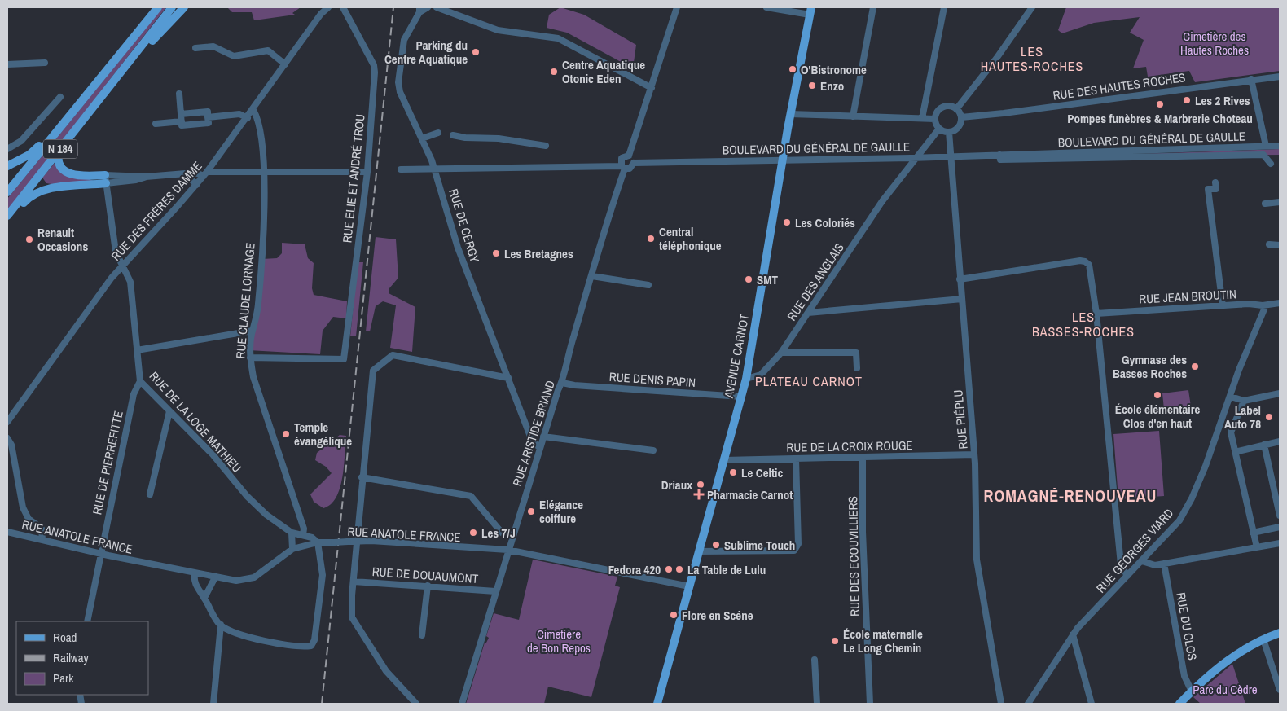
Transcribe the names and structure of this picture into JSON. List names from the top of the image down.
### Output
{
  "streets": {
    "main road": ["N 184", "AVENUE CARNOT"],
    "street": [
      "RUE DES HAUTES ROCHES",
      "BOULEVARD DU GÉNÉRAL DE GAULLE",
      "RUE ELIE ET ANDRÉ TROU",
      "RUE DES FRÈRES DAMME",
      "RUE DE CERGY",
      "RUE DES ANGLAIS",
      "RUE JEAN BROUTIN",
      "RUE CLAUDE LORNAGE",
      "RUE DENIS PAPIN",
      "RUE PIÉPLU",
      "RUE DE LA LOGE MATHIEU",
      "RUE ARISTIDE BRIAND",
      "RUE DE LA CROIX ROUGE",
      "RUE DE PIERREFITTE",
      "RUE ANATOLE FRANCE",
      "RUE GEORGES VIARD",
      "RUE DES ECOUVILLIERS",
      "RUE DE DOUAUMONT",
      "RUE DU CLOS"
    ]
  },
  "crossings": [
    ["RUE DES HAUTES ROCHES", "RUE DES ANGLAIS"],
    ["RUE DES HAUTES ROCHES", "RUE PIÉPLU"],
    ["BOULEVARD DU GÉNÉRAL DE GAULLE", "RUE DES ANGLAIS"],
    ["BOULEVARD DU GÉNÉRAL DE GAULLE", "AVENUE CARNOT"],
    ["BOULEVARD DU GÉNÉRAL DE GAULLE", "RUE PIÉPLU"],
    ["BOULEVARD DU GÉNÉRAL DE GAULLE", "RUE ARISTIDE BRIAND"],
    ["RUE ELIE ET ANDRÉ TROU", "RUE CLAUDE LORNAGE"],
    ["RUE DES FRÈRES DAMME", "RUE CLAUDE LORNAGE"],
    ["RUE DES FRÈRES DAMME", "RUE DE LA LOGE MATHIEU"],
    ["RUE DE CERGY", "RUE ARISTIDE BRIAND"],
    ["RUE DES ANGLAIS", "AVENUE CARNOT"],
    ["RUE DES ANGLAIS", "RUE PIÉPLU"],
    ["RUE JEAN BROUTIN", "RUE GEORGES VIARD"],
    ["RUE CLAUDE LORNAGE", "RUE DE LA LOGE MATHIEU"],
    ["AVENUE CARNOT", "RUE DENIS PAPIN"],
    ["AVENUE CARNOT", "RUE DE LA CROIX ROUGE"],
    ["AVENUE CARNOT", "RUE ANATOLE FRANCE"],
    ["RUE DENIS PAPIN", "RUE ARISTIDE BRIAND"],
    ["RUE PIÉPLU", "RUE DE LA CROIX ROUGE"],
    ["RUE DE LA LOGE MATHIEU", "RUE DE PIERREFITTE"],
    ["RUE DE LA LOGE MATHIEU", "RUE ANATOLE FRANCE"],
    ["RUE ARISTIDE BRIAND", "RUE ANATOLE FRANCE"],
    ["RUE ARISTIDE BRIAND", "RUE DE DOUAUMONT"],
    ["RUE DE LA CROIX ROUGE", "RUE DES ECOUVILLIERS"],
    ["RUE DE PIERREFITTE", "RUE ANATOLE FRANCE"]
  ],
  "districts": [
    "LES HAUTES-ROCHES",
    "LES BASSES-ROCHES",
    "PLATEAU CARNOT",
    "ROMAGNÉ-RENOUVEAU"
  ],
  "parks": ["Cimetière des Hautes Roches", "Cimetière de Bon Repos", "Parc du Cèdre"],
  "places": {
    "other": [
      "Parking du Centre Aquatique",
      "O'Bistronome",
      "Centre Aquatique Otonic Eden",
      "Enzo",
      "Les 2 Rives",
      "Pompes funèbres & Marbrerie Choteau",
      "Les Coloriés",
      "Central téléphonique",
      "Renault Occasions",
      "Les Bretagnes",
      "SMT",
      "Gymnase des Basses Roches",
      "École élémentaire Clos d'en haut",
      "Label Auto 78",
      "Temple évangélique",
      "Le Celtic",
      "Driaux",
      "Elégance coiffure",
      "Les 7/J",
      "Sublime Touch",
      "Fedora 420",
      "La Table de Lulu",
      "Flore en Scéne",
      "École maternelle Le Long Chemin"
    ],
    "health": ["Pharmacie Carnot"]
  },
  "legend": ["Road", "Railway", "Park"]
}
